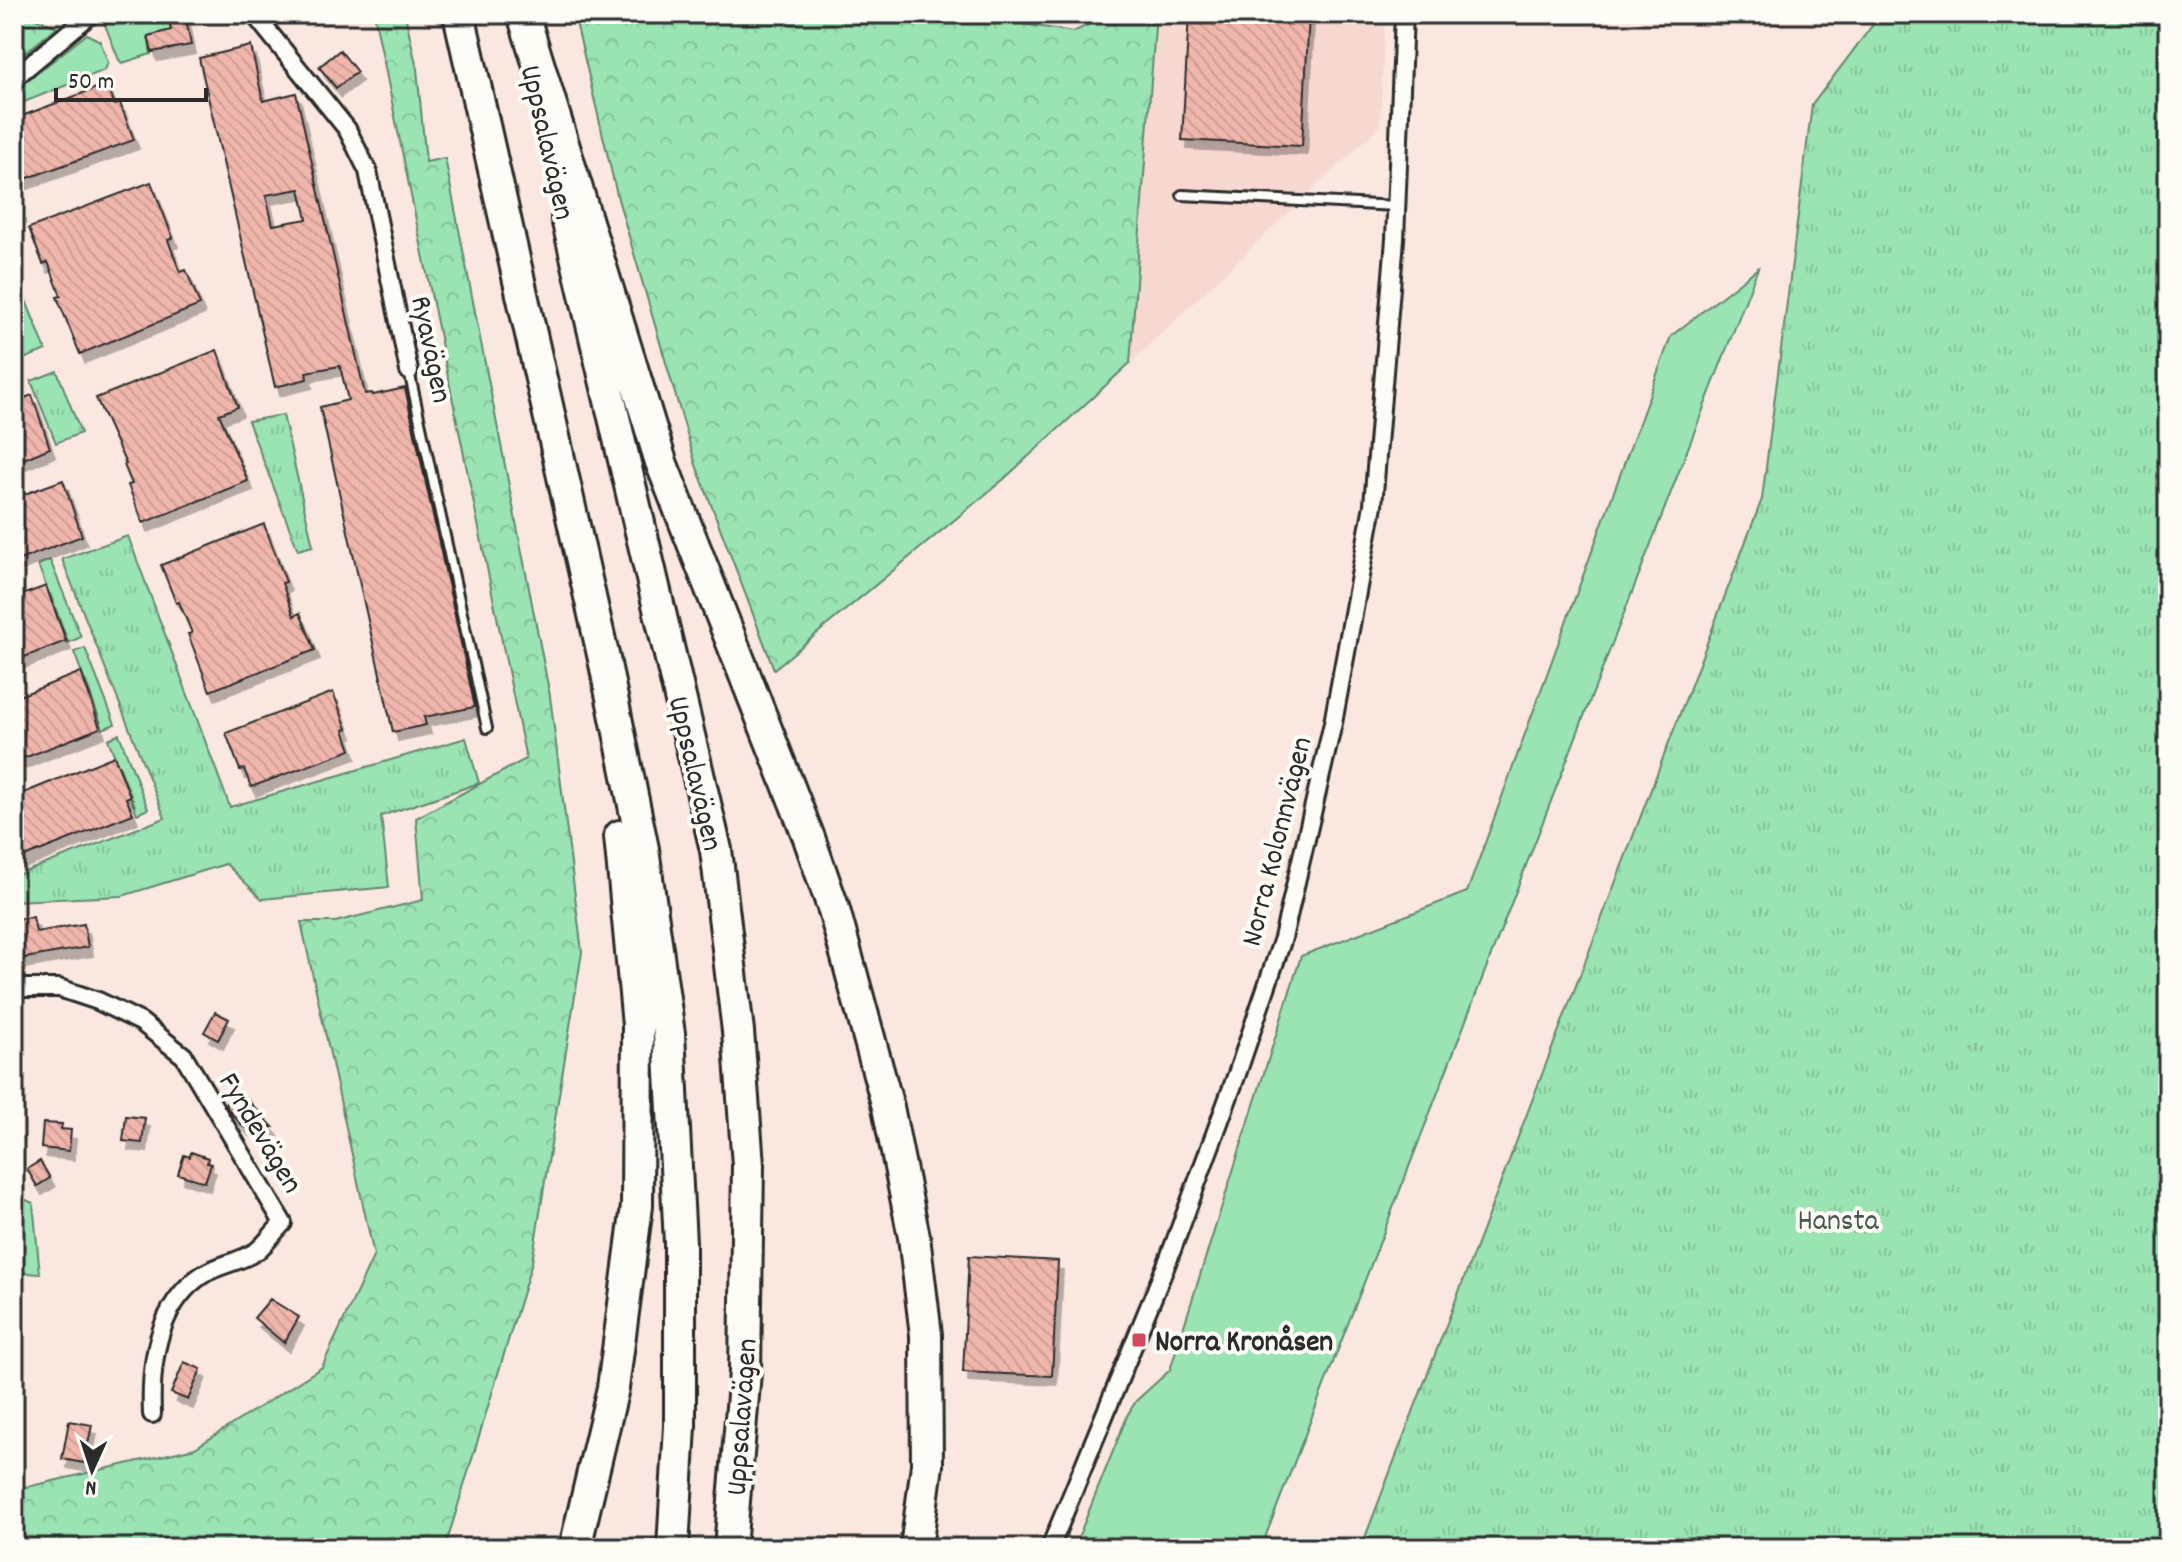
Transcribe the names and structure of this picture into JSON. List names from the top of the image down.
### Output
{
  "streets": {
    "highway": ["Uppsalavägen"],
    "street": ["Ryavägen", "Norra Kolonnvägen", "Fyndevägen"]
  },
  "parks": ["Hansta"],
  "places": {
    "transit": ["Norra Kronåsen"]
  },
  "scale_bar": "50 m",
  "north": "bottom"
}
